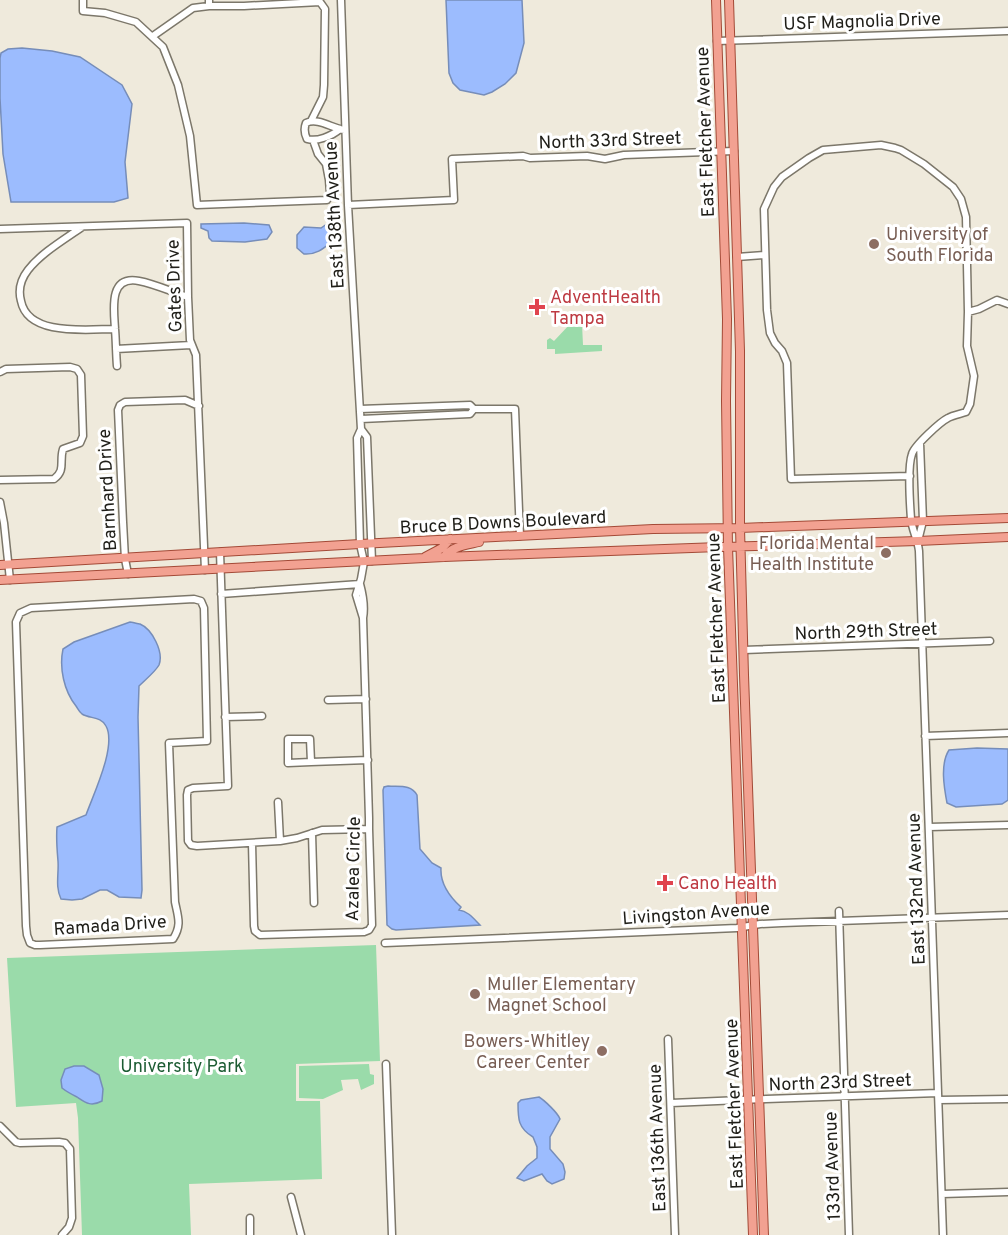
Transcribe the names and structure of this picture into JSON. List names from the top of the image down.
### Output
{
  "streets": {
    "main road": ["East Fletcher Avenue", "Bruce B Downs Boulevard"],
    "street": [
      "USF Magnolia Drive",
      "North 33rd Street",
      "East 138th Avenue",
      "Gates Drive",
      "Barnhard Drive",
      "North 29th Street",
      "Azalea Circle",
      "East 132nd Avenue",
      "Livingston Avenue",
      "Ramada Drive",
      "North 23rd Street",
      "East 136th Avenue",
      "133rd Avenue"
    ]
  },
  "crossings": [
    ["USF Magnolia Drive", "East Fletcher Avenue"],
    ["East Fletcher Avenue", "North 33rd Street"],
    ["East Fletcher Avenue", "Bruce B Downs Boulevard"],
    ["East Fletcher Avenue", "North 29th Street"],
    ["East Fletcher Avenue", "Livingston Avenue"],
    ["East Fletcher Avenue", "North 23rd Street"],
    ["North 33rd Street", "East 138th Avenue"],
    ["East 138th Avenue", "Bruce B Downs Boulevard"],
    ["East 138th Avenue", "Azalea Circle"],
    ["Gates Drive", "Barnhard Drive"],
    ["Gates Drive", "Bruce B Downs Boulevard"],
    ["Barnhard Drive", "Bruce B Downs Boulevard"],
    ["Bruce B Downs Boulevard", "Azalea Circle"],
    ["Bruce B Downs Boulevard", "East 132nd Avenue"],
    ["North 29th Street", "East 132nd Avenue"],
    ["East 132nd Avenue", "Livingston Avenue"],
    ["East 132nd Avenue", "North 23rd Street"],
    ["Livingston Avenue", "133rd Avenue"],
    ["North 23rd Street", "East 136th Avenue"],
    ["North 23rd Street", "133rd Avenue"]
  ],
  "parks": ["University Park"],
  "places": {
    "other": [
      "University of South Florida",
      "Florida Mental Health Institute",
      "Muller Elementary Magnet School",
      "Bowers-Whitley Career Center"
    ],
    "health": ["AdventHealth Tampa", "Cano Health"]
  }
}
